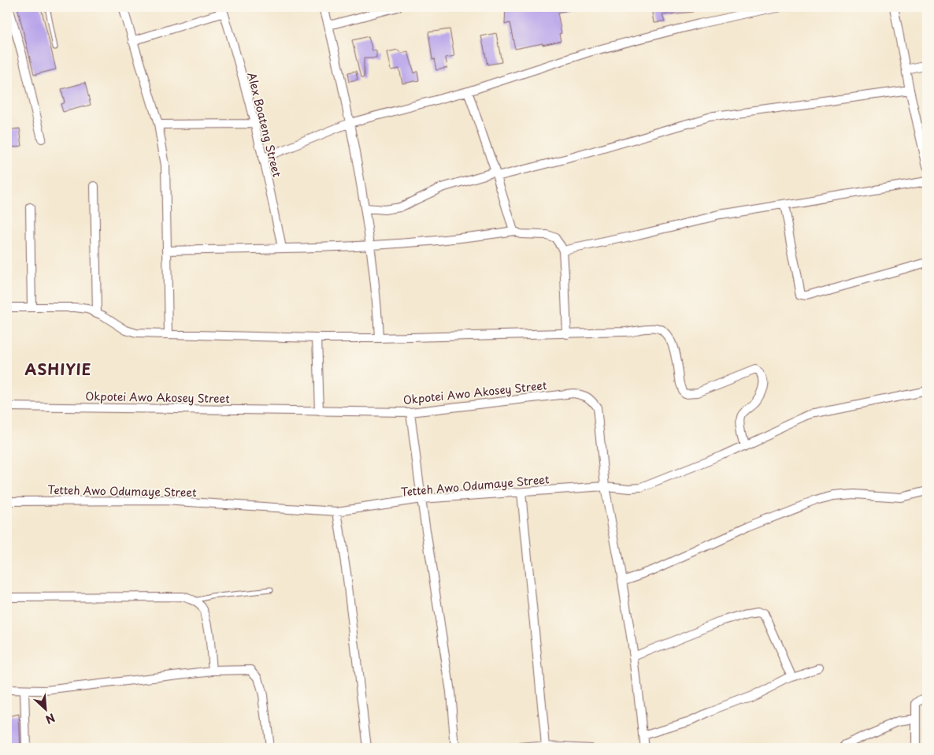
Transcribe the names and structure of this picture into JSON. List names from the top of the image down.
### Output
{
  "streets": {
    "street": ["Alex Boateng Street", "Okpotei Awo Akosey Street", "Tetteh Awo Odumaye Street"]
  },
  "crossings": [
    ["Okpotei Awo Akosey Street", "Tetteh Awo Odumaye Street"]
  ],
  "districts": ["ASHIYIE"],
  "north": "bottom right"
}
